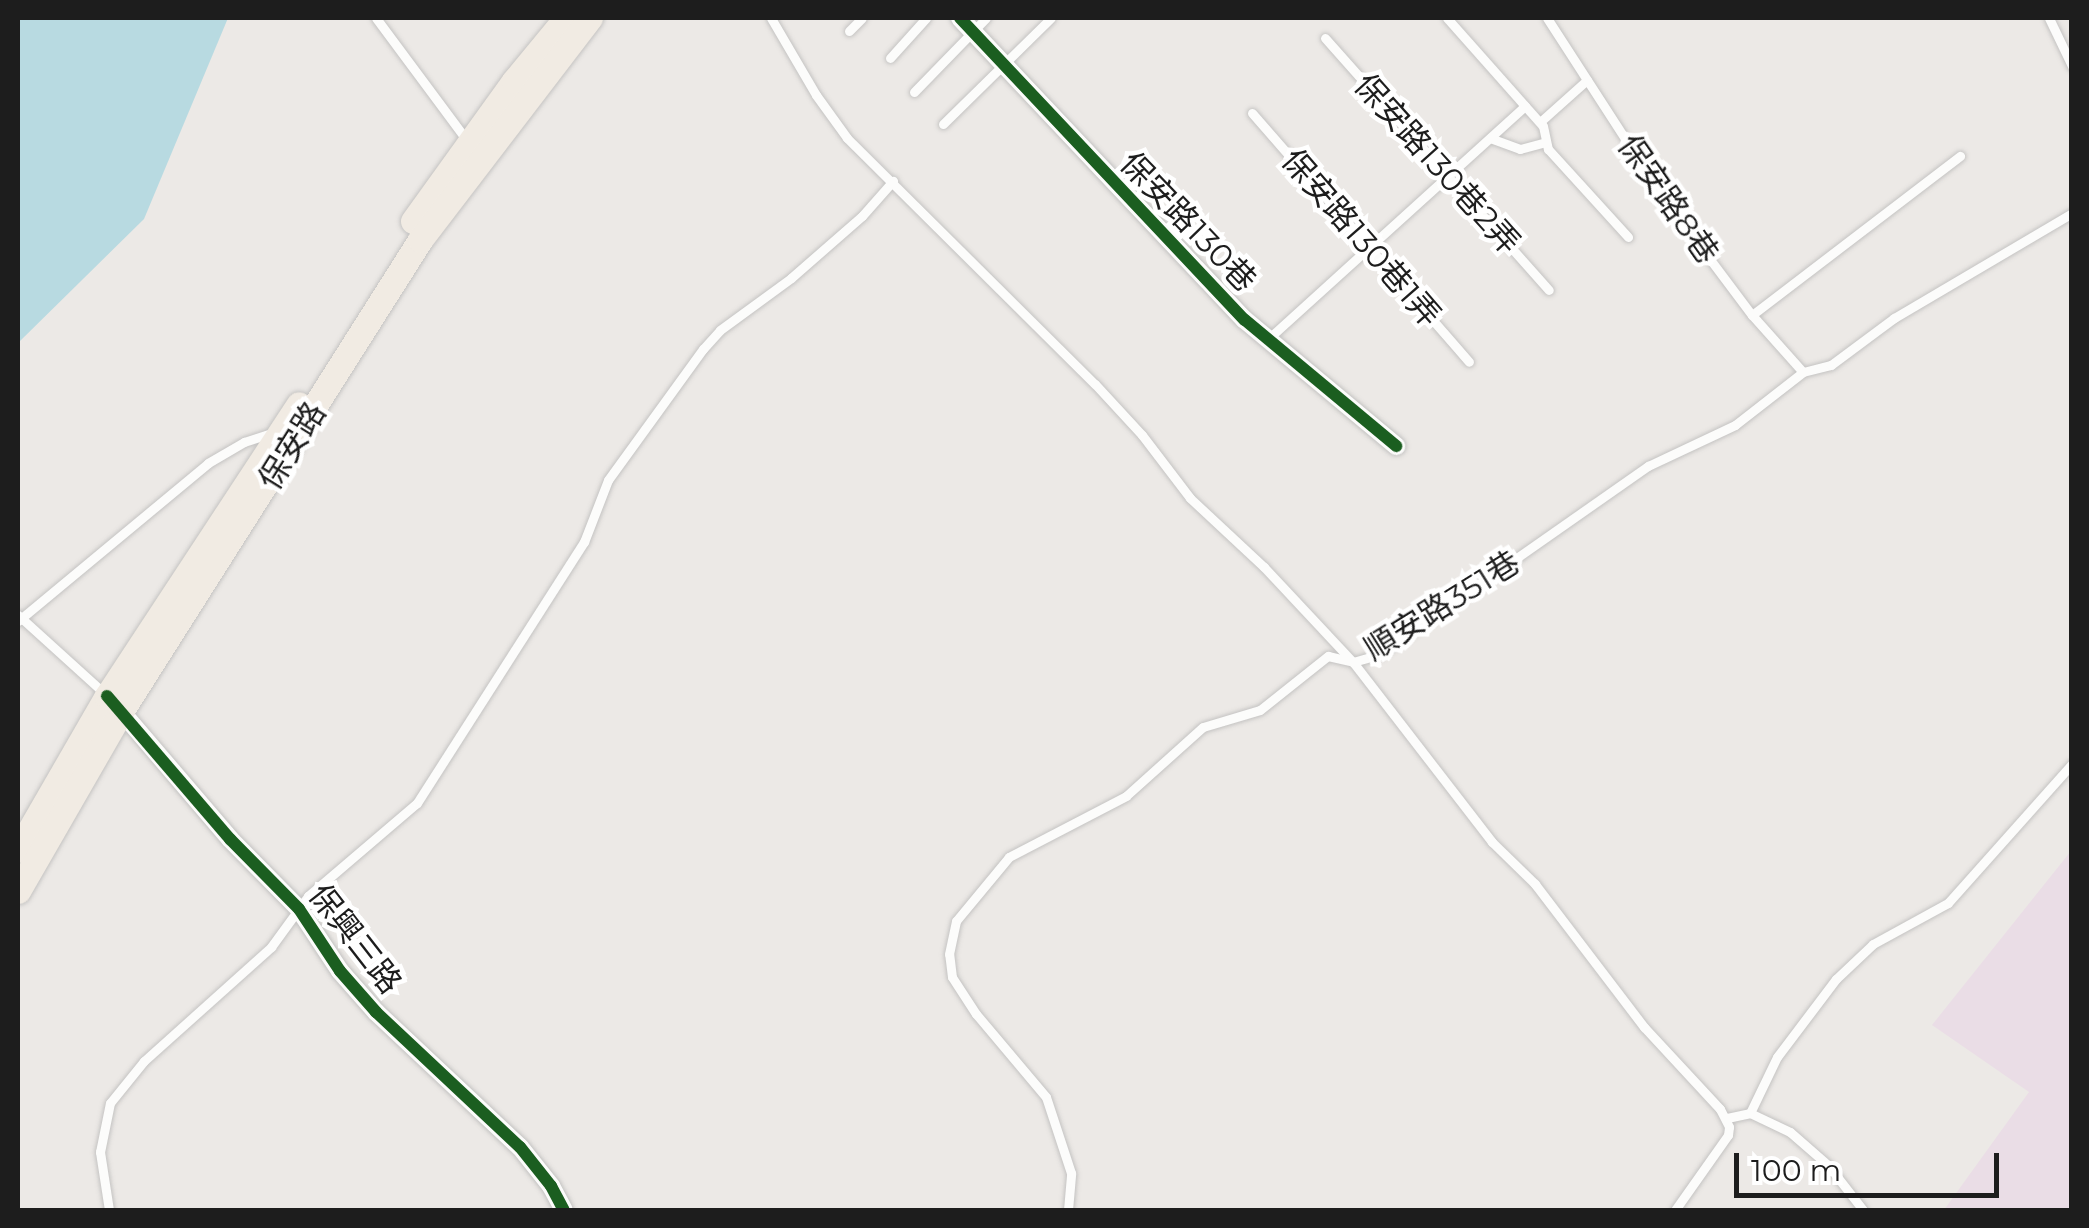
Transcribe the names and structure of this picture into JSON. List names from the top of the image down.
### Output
{
  "streets": {
    "main road": ["保安路"],
    "street": ["保安路130巷", "保興三路"],
    "lane": [
      "保安路130巷2弄",
      "保安路8巷",
      "保安路130巷1弄",
      "順安路351巷"
    ]
  },
  "crossings": [
    ["保安路8巷", "順安路351巷"],
    ["保安路", "保興三路"]
  ],
  "scale_bar": "100 m"
}
